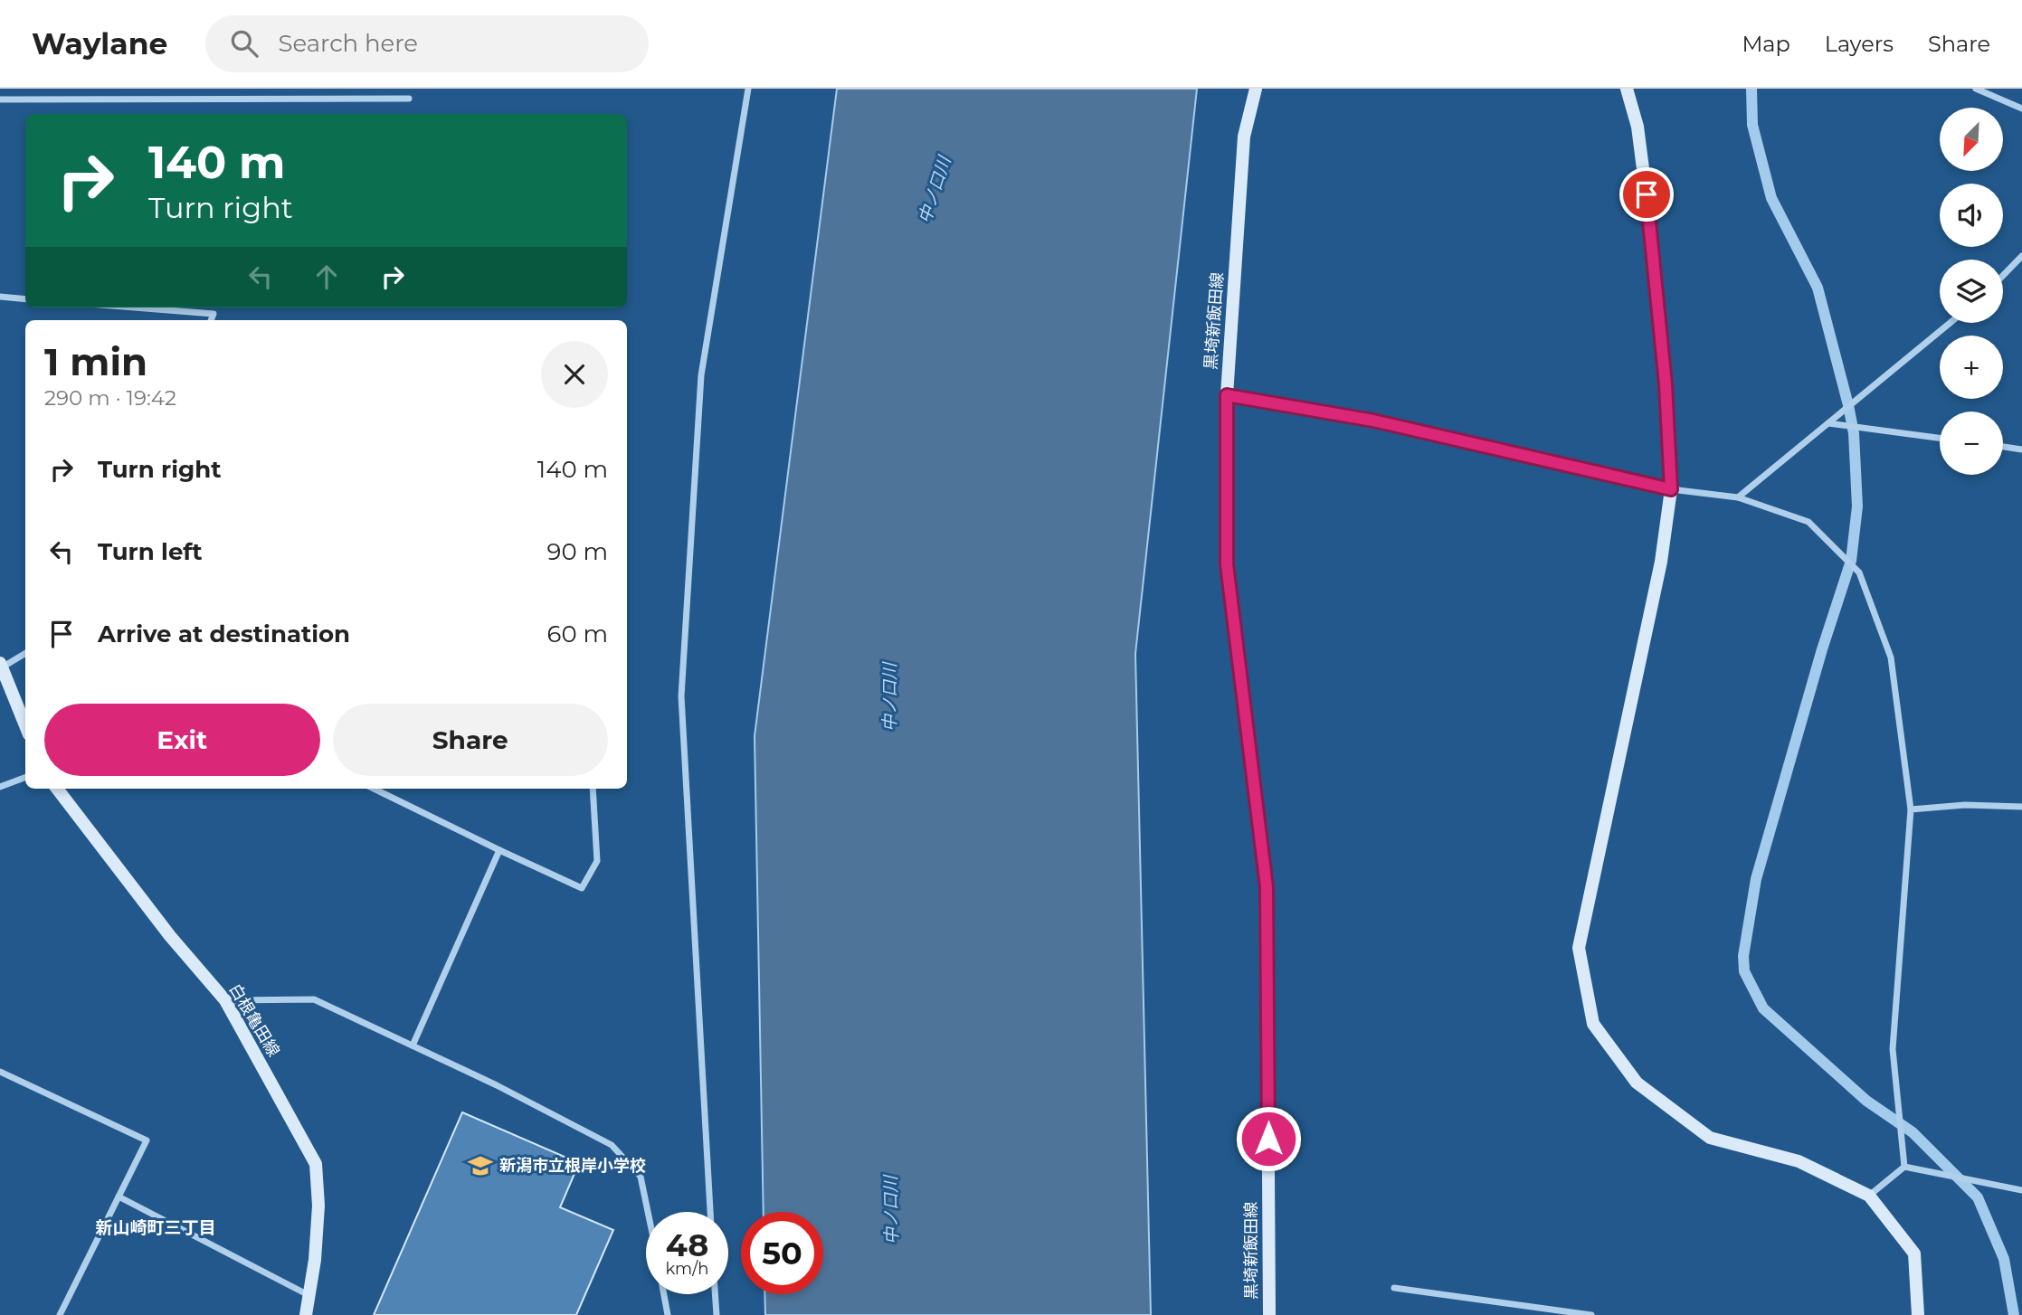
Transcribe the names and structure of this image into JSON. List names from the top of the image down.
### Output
{
  "streets": {
    "main road": ["黒埼新飯田線", "白根亀田線"]
  },
  "districts": ["新山崎町三丁目"],
  "water": ["中ノ口川"],
  "places": {
    "school or university": ["新潟市立根岸小学校"]
  },
  "north": "bottom left",
  "page": {
    "header": "Waylane",
    "search": "Search here",
    "nav": ["Map", "Layers", "Share"],
    "map_buttons": ["+", "−"],
    "turn": ["140 m", "Turn right"],
    "heading": ["1 min", "290 m · 19:42"],
    "list": [
      {
        "name": "Turn right",
        "value": "140 m"
      },
      {
        "name": "Turn left",
        "value": "90 m"
      },
      {
        "name": "Arrive at destination",
        "value": "60 m"
      }
    ],
    "buttons": ["Exit", "Share"],
    "speed": "48 km/h",
    "limit": "50"
  }
}
